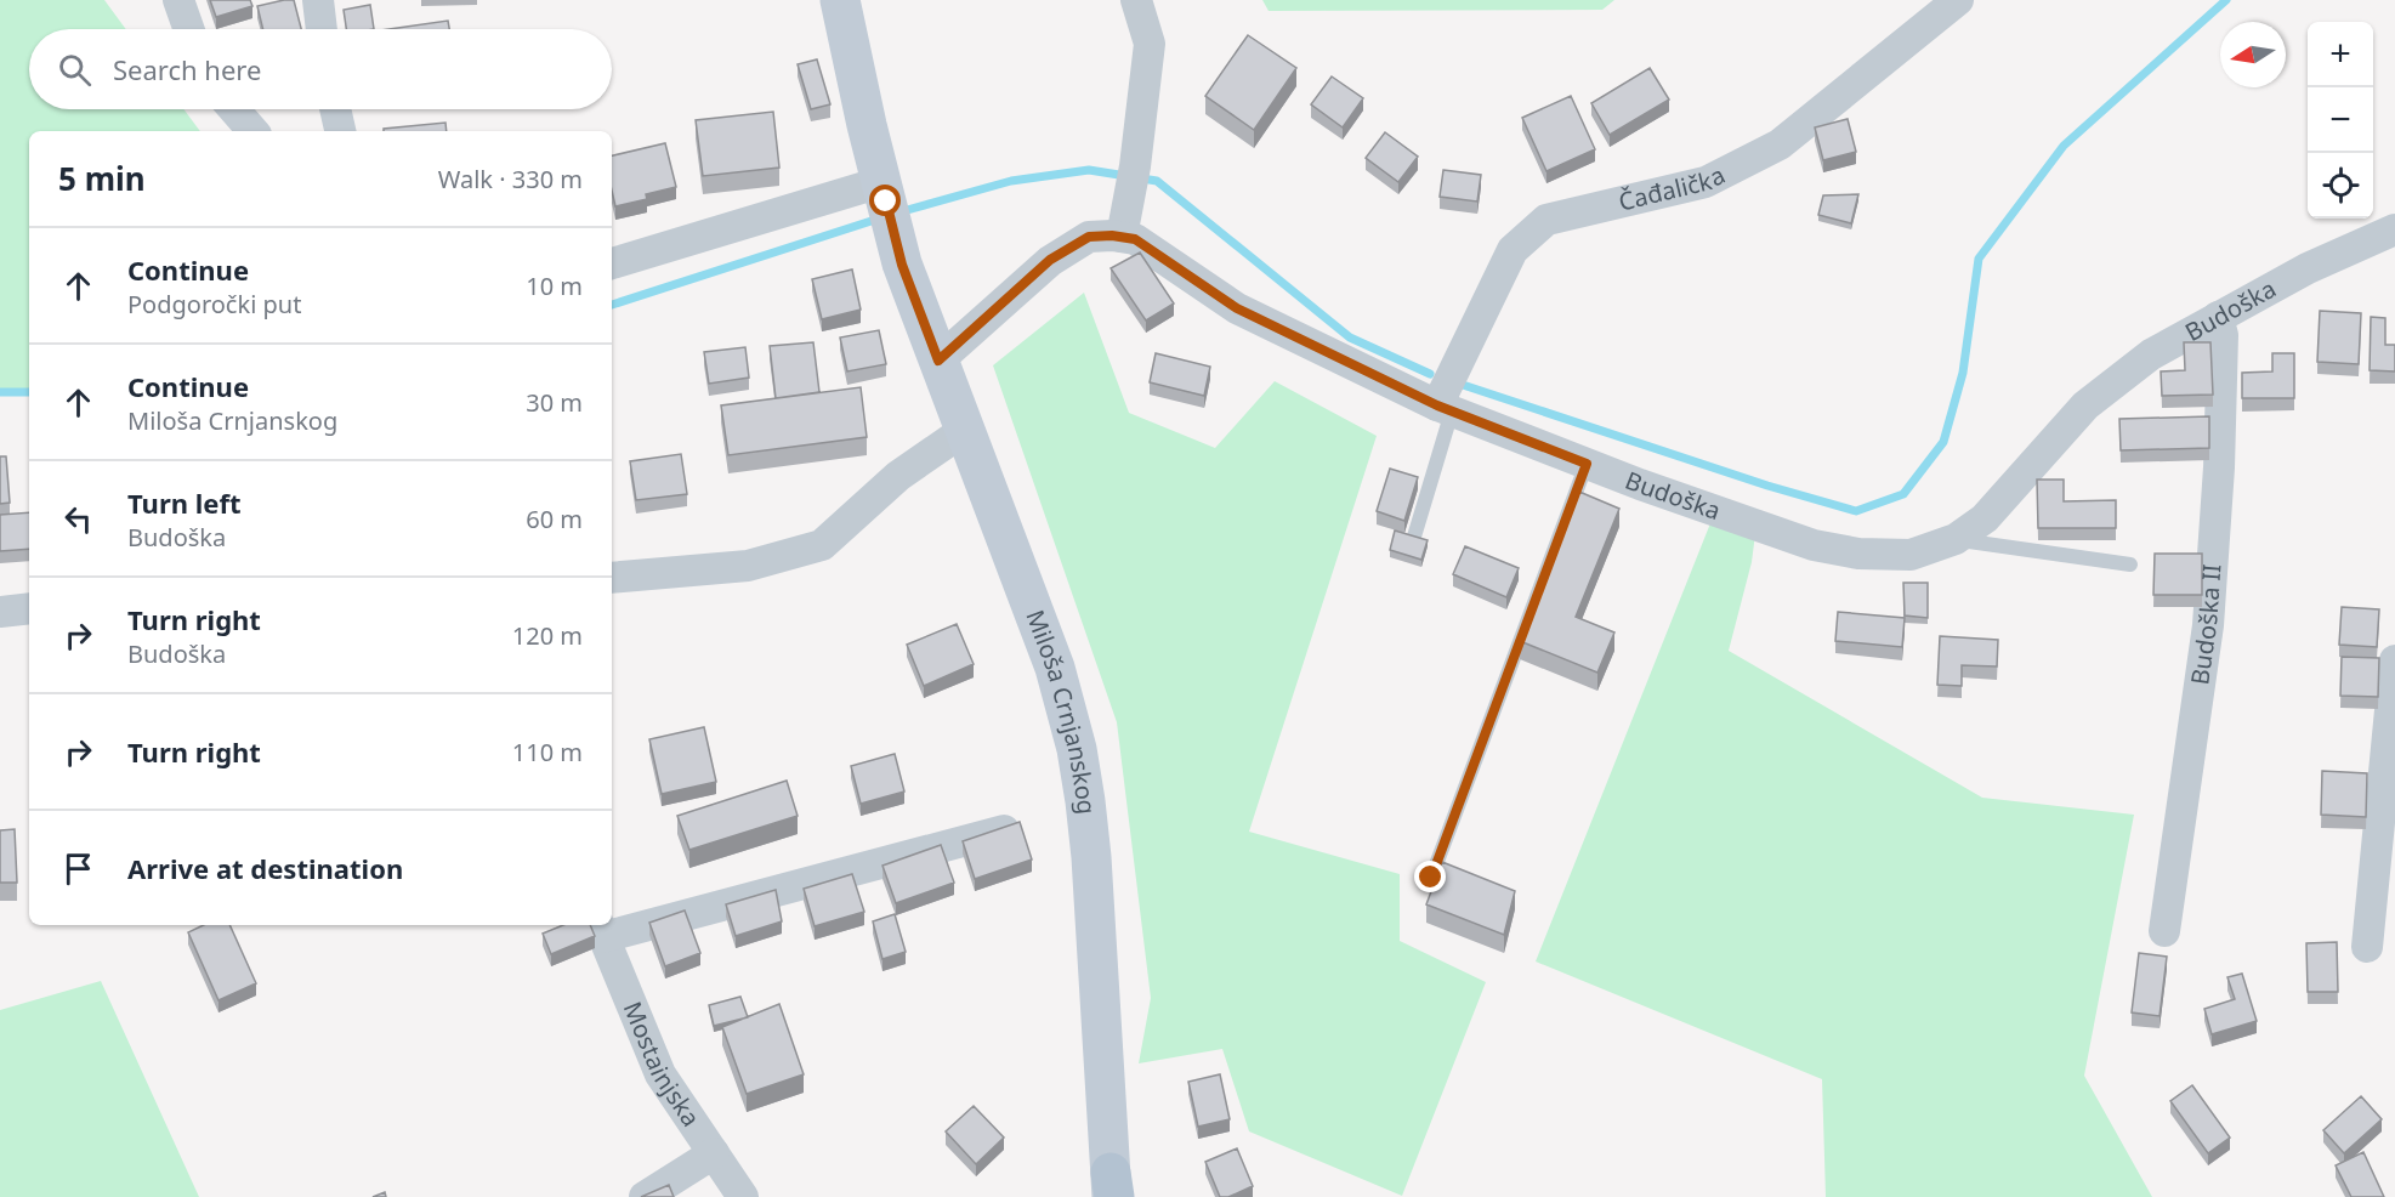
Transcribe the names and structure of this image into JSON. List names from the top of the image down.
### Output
{
  "streets": {
    "main road": ["Miloša Crnjanskog"],
    "street": [
      "Čađalička",
      "Budoška",
      "Budoška II",
      "Mostainjska"
    ]
  },
  "crossings": [
    ["Čađalička", "Budoška"],
    ["Budoška", "Budoška II"],
    ["Budoška", "Miloša Crnjanskog"]
  ],
  "north": "left",
  "page": {
    "map_buttons": ["+", "−"],
    "search": "Search here",
    "heading": ["5 min", "Walk · 330 m"],
    "list": [
      ["Continue", "Podgoročki put", "10 m"],
      ["Continue", "Miloša Crnjanskog", "30 m"],
      ["Turn left", "Budoška", "60 m"],
      ["Turn right", "Budoška", "120 m"],
      ["Turn right", "110 m"],
      "Arrive at destination"
    ]
  }
}
